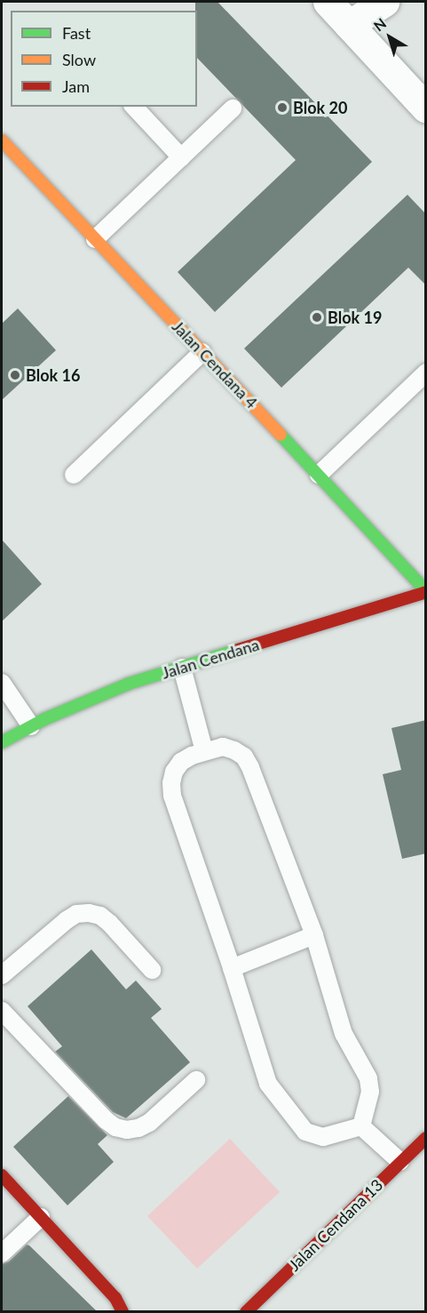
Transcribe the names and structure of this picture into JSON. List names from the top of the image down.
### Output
{
  "streets": {
    "street": ["Jalan Cendana 4", "Jalan Cendana", "Jalan Cendana 13"]
  },
  "crossings": [
    ["Jalan Cendana 4", "Jalan Cendana"]
  ],
  "places": ["Blok 20", "Blok 19", "Blok 16"],
  "legend": ["Fast", "Slow", "Jam"],
  "north": "top left"
}
